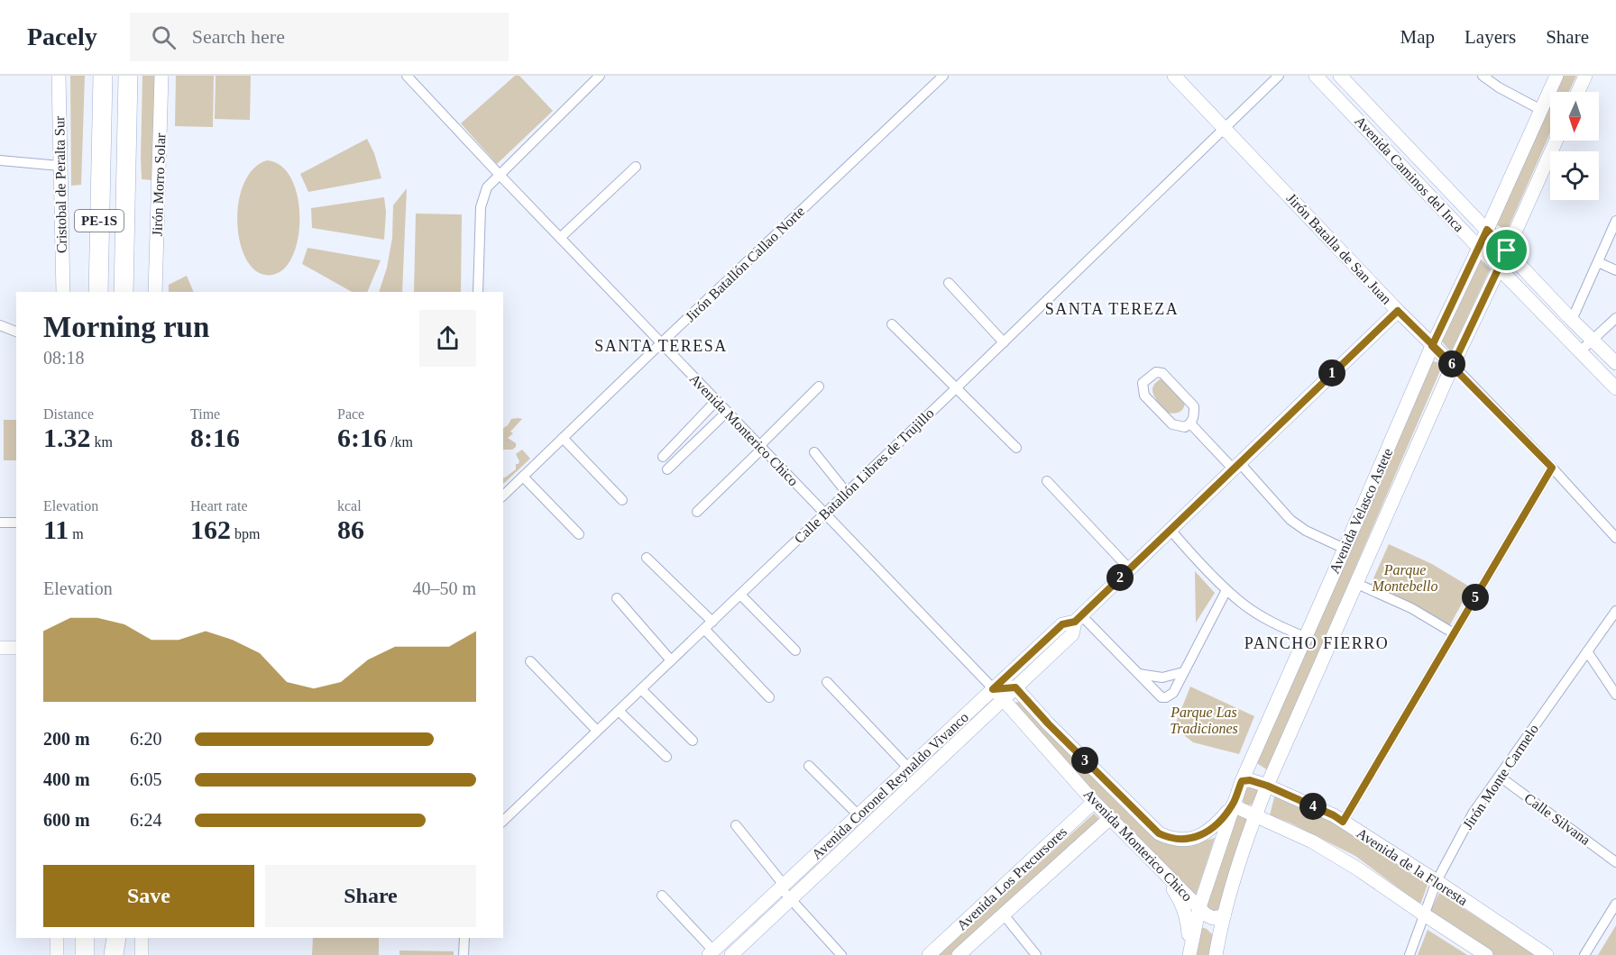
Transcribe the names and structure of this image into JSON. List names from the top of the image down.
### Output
{
  "streets": {
    "highway": ["PE-1S"],
    "street": [
      "Avenida Caminos del Inca",
      "Cristobal de Peralta Sur",
      "Jirón Morro Solar",
      "Jirón Batalla de San Juan",
      "Jirón Batallón Callao Norte",
      "Avenida Monterico Chico",
      "Calle Batallón Libres de Trujillo",
      "Avenida Velasco Astete",
      "Jirón Monte Carmelo",
      "Avenida Coronel Reynaldo Vivanco",
      "Calle Silvana",
      "Avenida de la Floresta",
      "Avenida Los Precursores"
    ]
  },
  "crossings": [
    ["Avenida Caminos del Inca", "Avenida Velasco Astete"],
    ["Jirón Batalla de San Juan", "Calle Batallón Libres de Trujillo"],
    ["Jirón Batalla de San Juan", "Avenida Velasco Astete"],
    ["Jirón Batalla de San Juan", "Avenida Coronel Reynaldo Vivanco"],
    ["Jirón Batallón Callao Norte", "Avenida Monterico Chico"],
    ["Avenida Monterico Chico", "Calle Batallón Libres de Trujillo"],
    ["Avenida Monterico Chico", "Avenida Velasco Astete"],
    ["Avenida Monterico Chico", "Avenida Coronel Reynaldo Vivanco"],
    ["Avenida Monterico Chico", "Avenida Los Precursores"],
    ["Avenida Velasco Astete", "Avenida de la Floresta"],
    ["Jirón Monte Carmelo", "Calle Silvana"],
    ["Jirón Monte Carmelo", "Avenida de la Floresta"]
  ],
  "districts": ["SANTA TEREZA", "SANTA TERESA", "PANCHO FIERRO"],
  "parks": ["Parque Montebello", "Parque Las Tradiciones"],
  "north": "bottom",
  "page": {
    "header": "Pacely",
    "search": "Search here",
    "nav": ["Map", "Layers", "Share"],
    "heading": ["Morning run", "08:18"],
    "pins": [
      "6",
      "1",
      "2",
      "5",
      "3",
      "4"
    ],
    "stats": [
      ["Distance", "1.32 km"],
      ["Time", "8:16"],
      ["Pace", "6:16 /km"],
      ["Elevation", "11 m"],
      ["Heart rate", "162 bpm"],
      ["kcal", "86"]
    ],
    "chart": ["Elevation", "40–50 m"],
    "list": [
      {
        "name": "200 m",
        "note": "6:20"
      },
      {
        "name": "400 m",
        "note": "6:05"
      },
      {
        "name": "600 m",
        "note": "6:24"
      }
    ],
    "buttons": ["Save", "Share"]
  }
}
